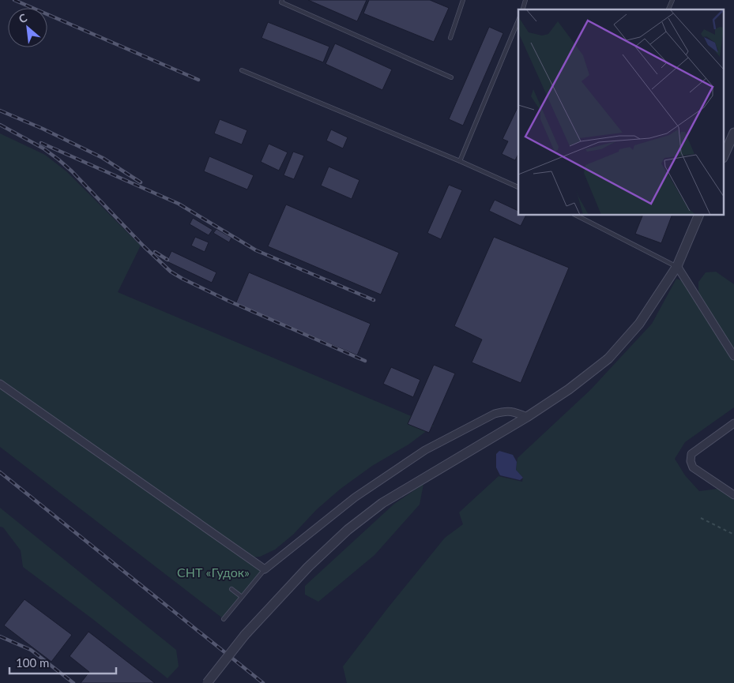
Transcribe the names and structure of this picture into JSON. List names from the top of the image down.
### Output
{
  "parks": ["СНТ «Гудок»"],
  "scale_bar": "100 m",
  "north": "top left"
}
